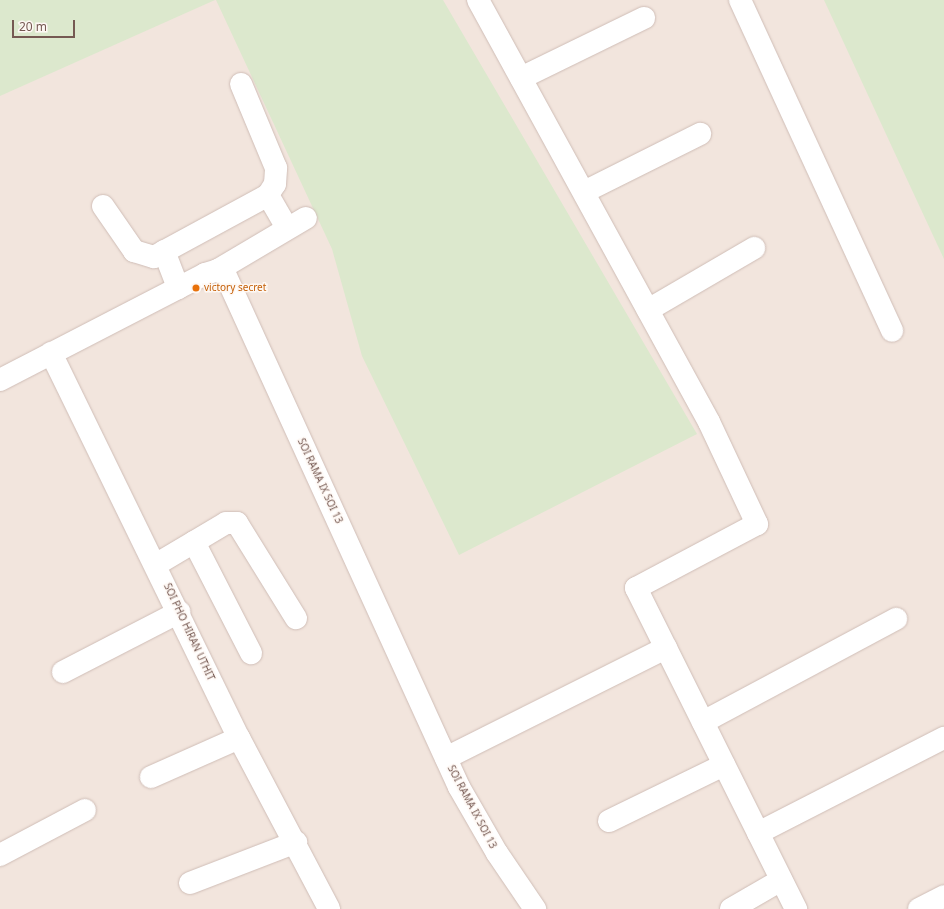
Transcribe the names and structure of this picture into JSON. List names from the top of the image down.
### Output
{
  "streets": {
    "street": ["SOI RAMA IX SOI 13", "SOI PHO HIRAN UTHIT"]
  },
  "places": ["victory secret"],
  "scale_bar": "20 m"
}
